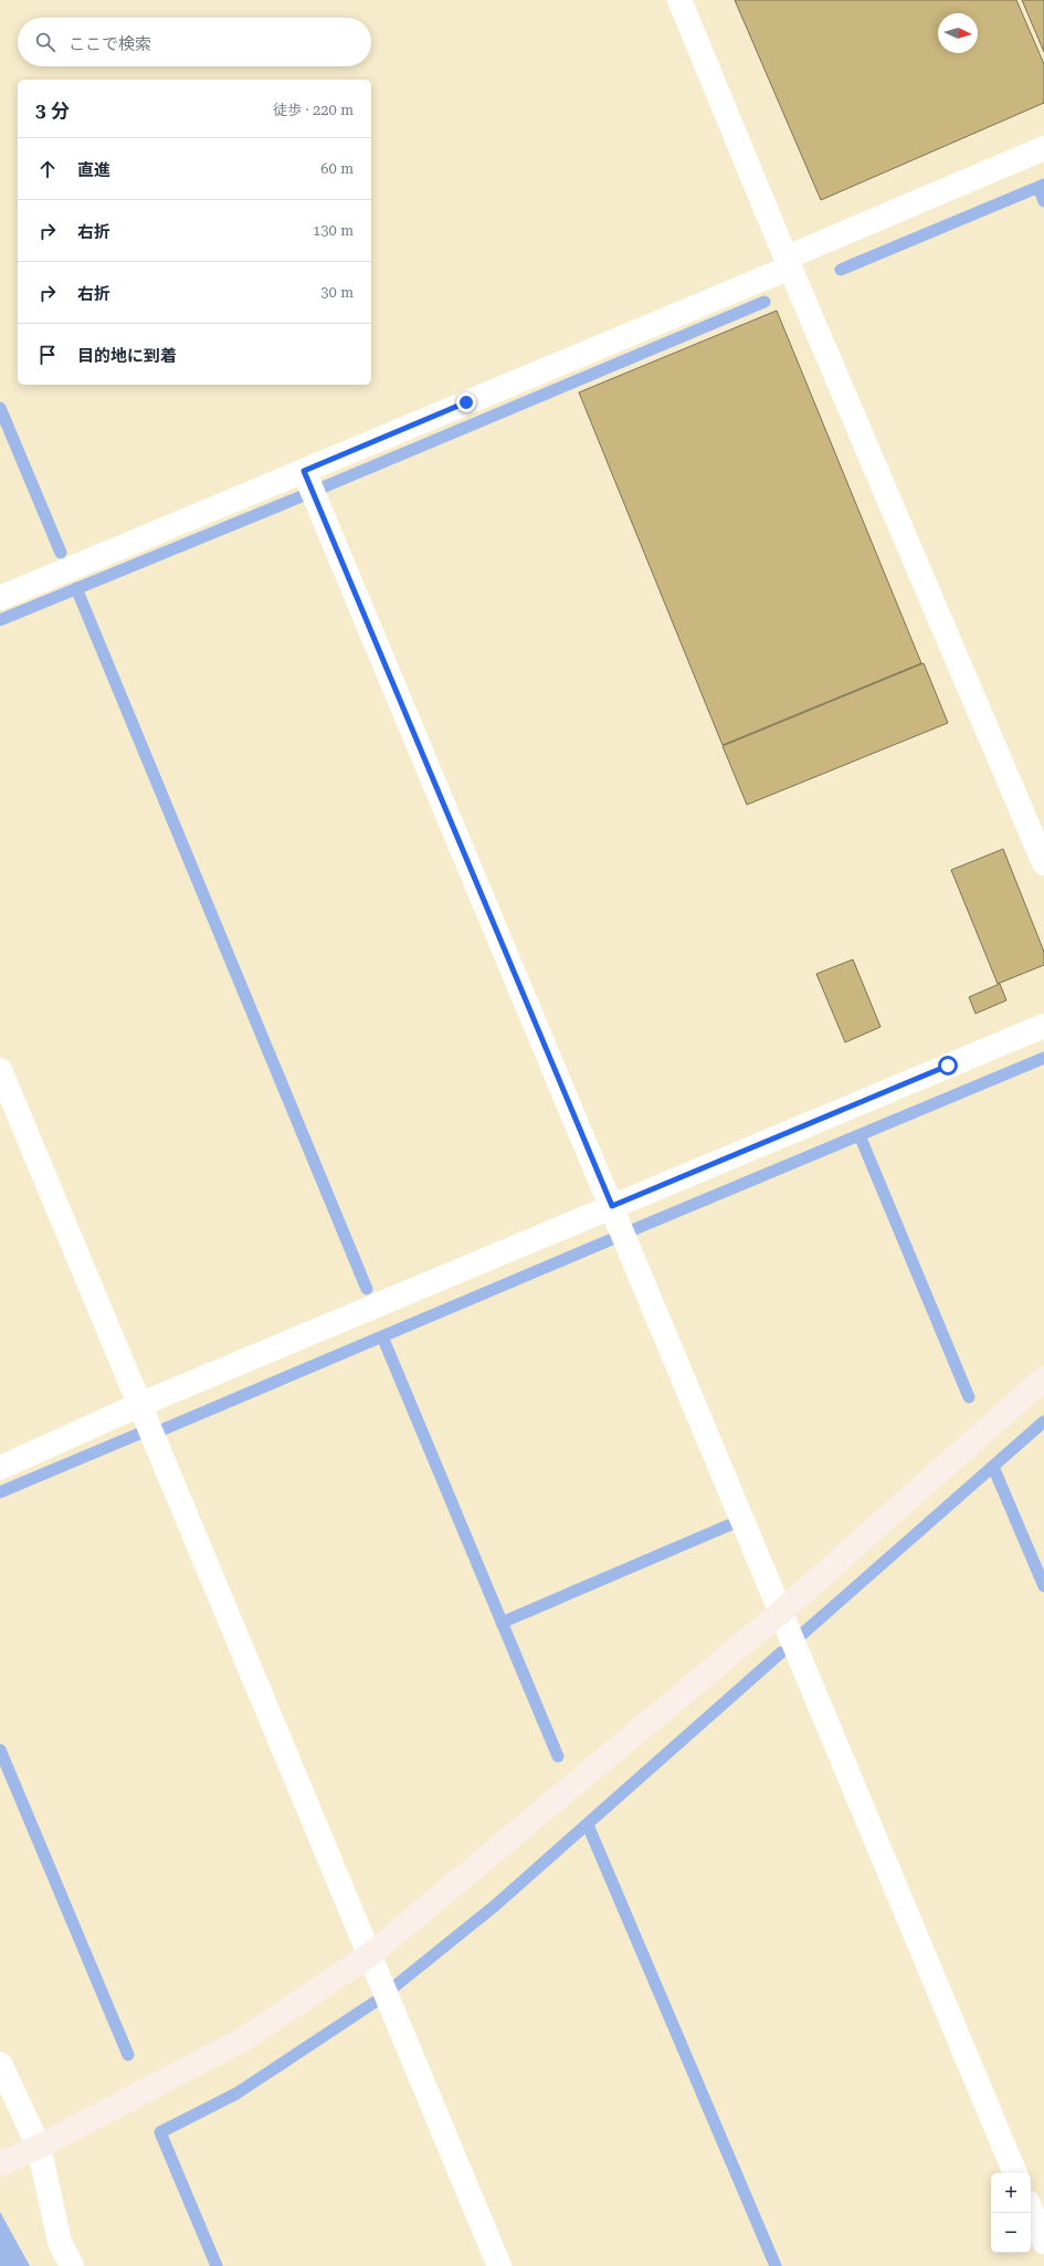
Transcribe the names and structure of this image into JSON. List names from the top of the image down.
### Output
{
  "north": "right",
  "page": {
    "search": "ここで検索",
    "heading": ["3 分", "徒歩 · 220 m"],
    "list": [
      ["直進", "60 m"],
      ["右折", "130 m"],
      ["右折", "30 m"],
      "目的地に到着"
    ],
    "map_buttons": ["+", "−"]
  }
}
